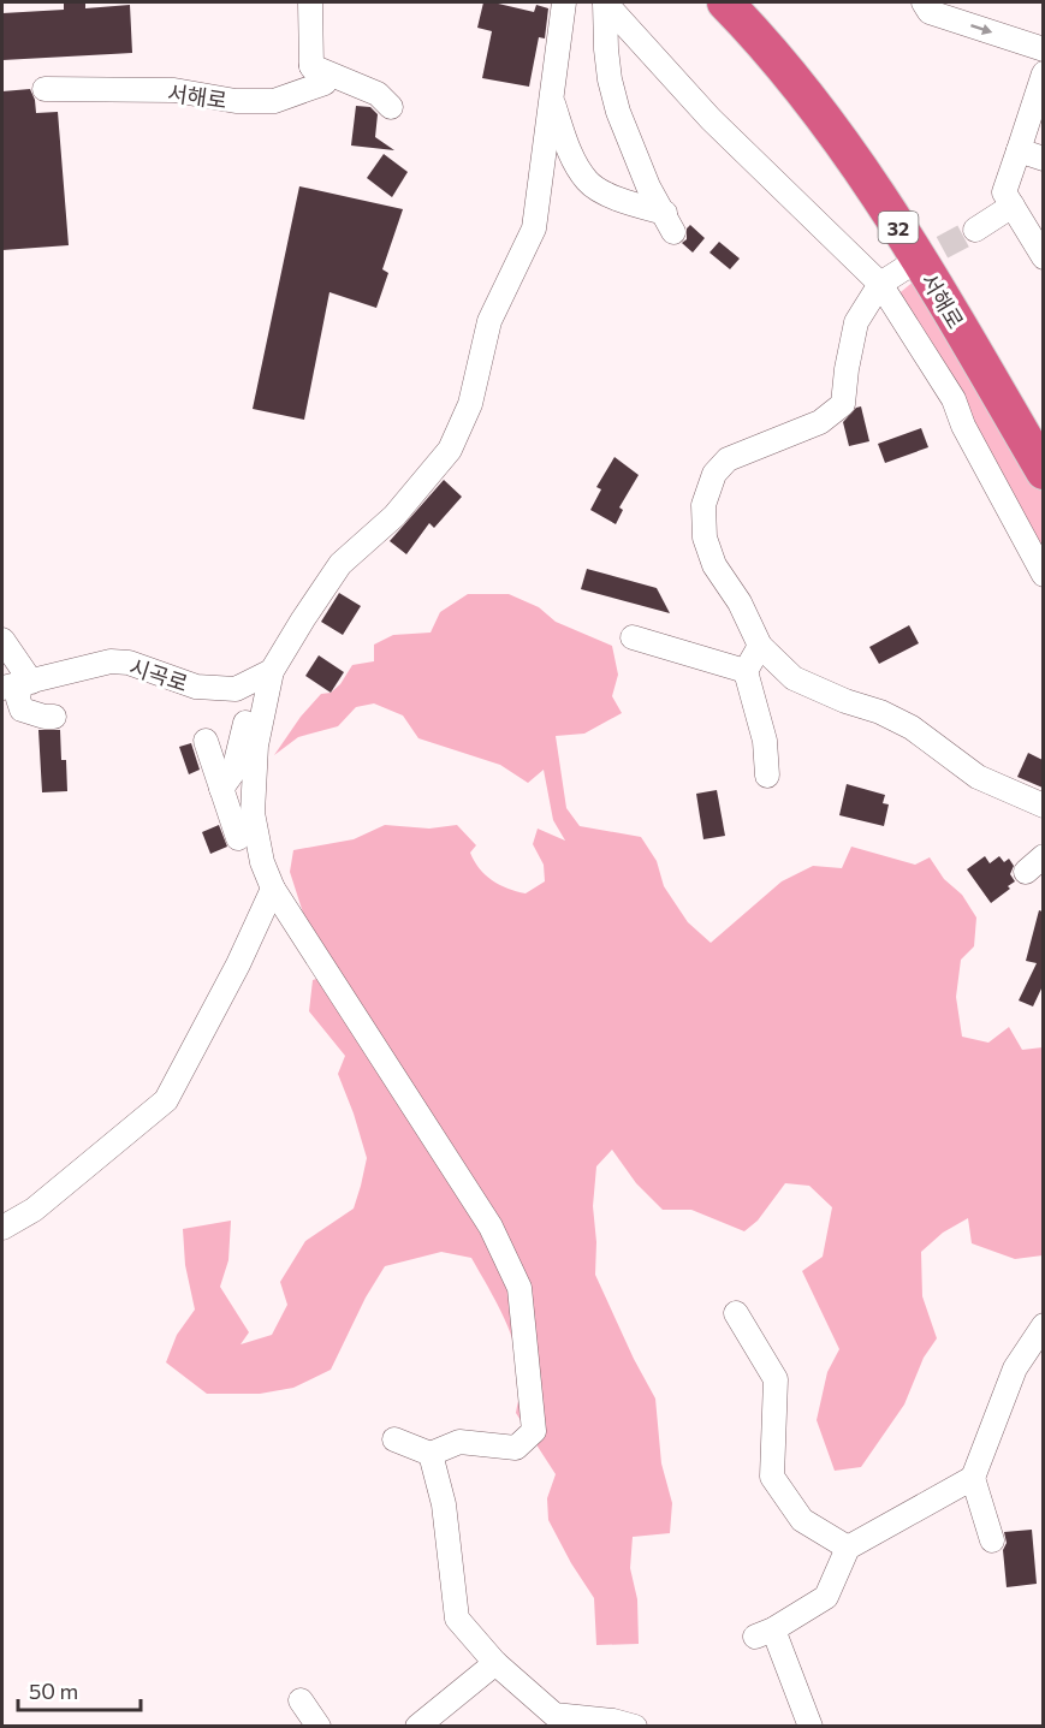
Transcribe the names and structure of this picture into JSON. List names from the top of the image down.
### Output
{
  "streets": {
    "highway": ["서해로", "32"],
    "street": ["시곡로"]
  },
  "scale_bar": "50 m"
}
